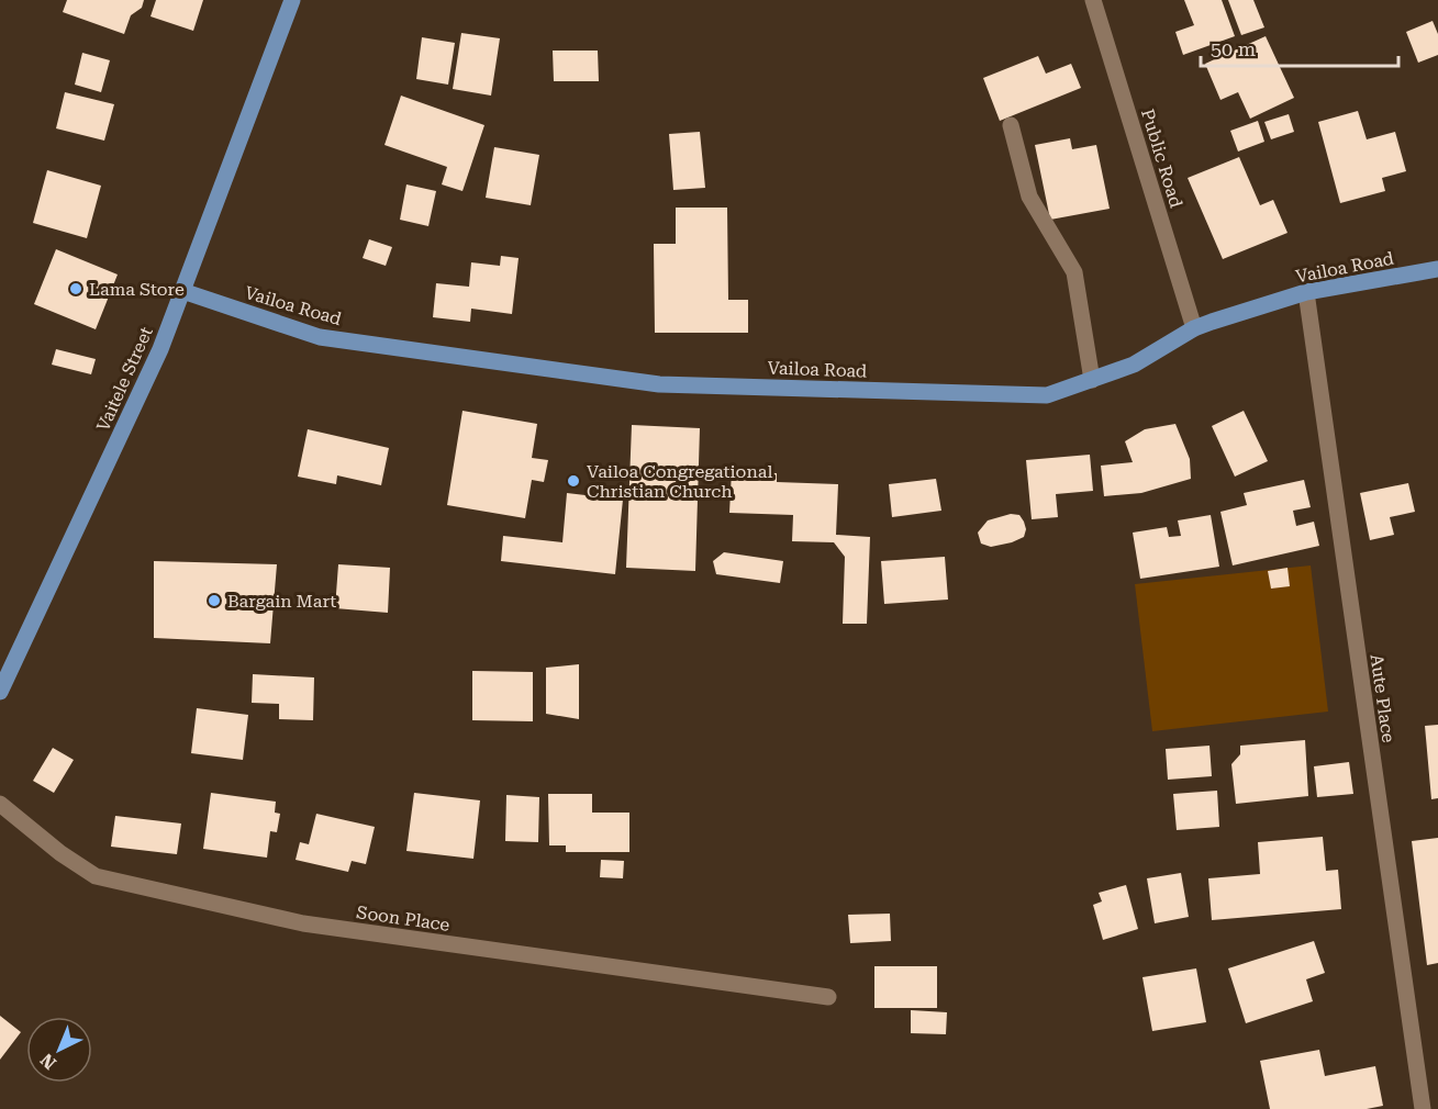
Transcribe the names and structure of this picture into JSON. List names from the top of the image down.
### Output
{
  "streets": {
    "main road": ["Vailoa Road", "Vaitele Street"],
    "street": ["Public Road", "Aute Place", "Soon Place"]
  },
  "crossings": [
    ["Public Road", "Vailoa Road"],
    ["Vailoa Road", "Vaitele Street"],
    ["Vailoa Road", "Aute Place"]
  ],
  "places": ["Lama Store", "Vailoa Congregational Christian Church", "Bargain Mart"],
  "scale_bar": "50 m",
  "north": "bottom left"
}
